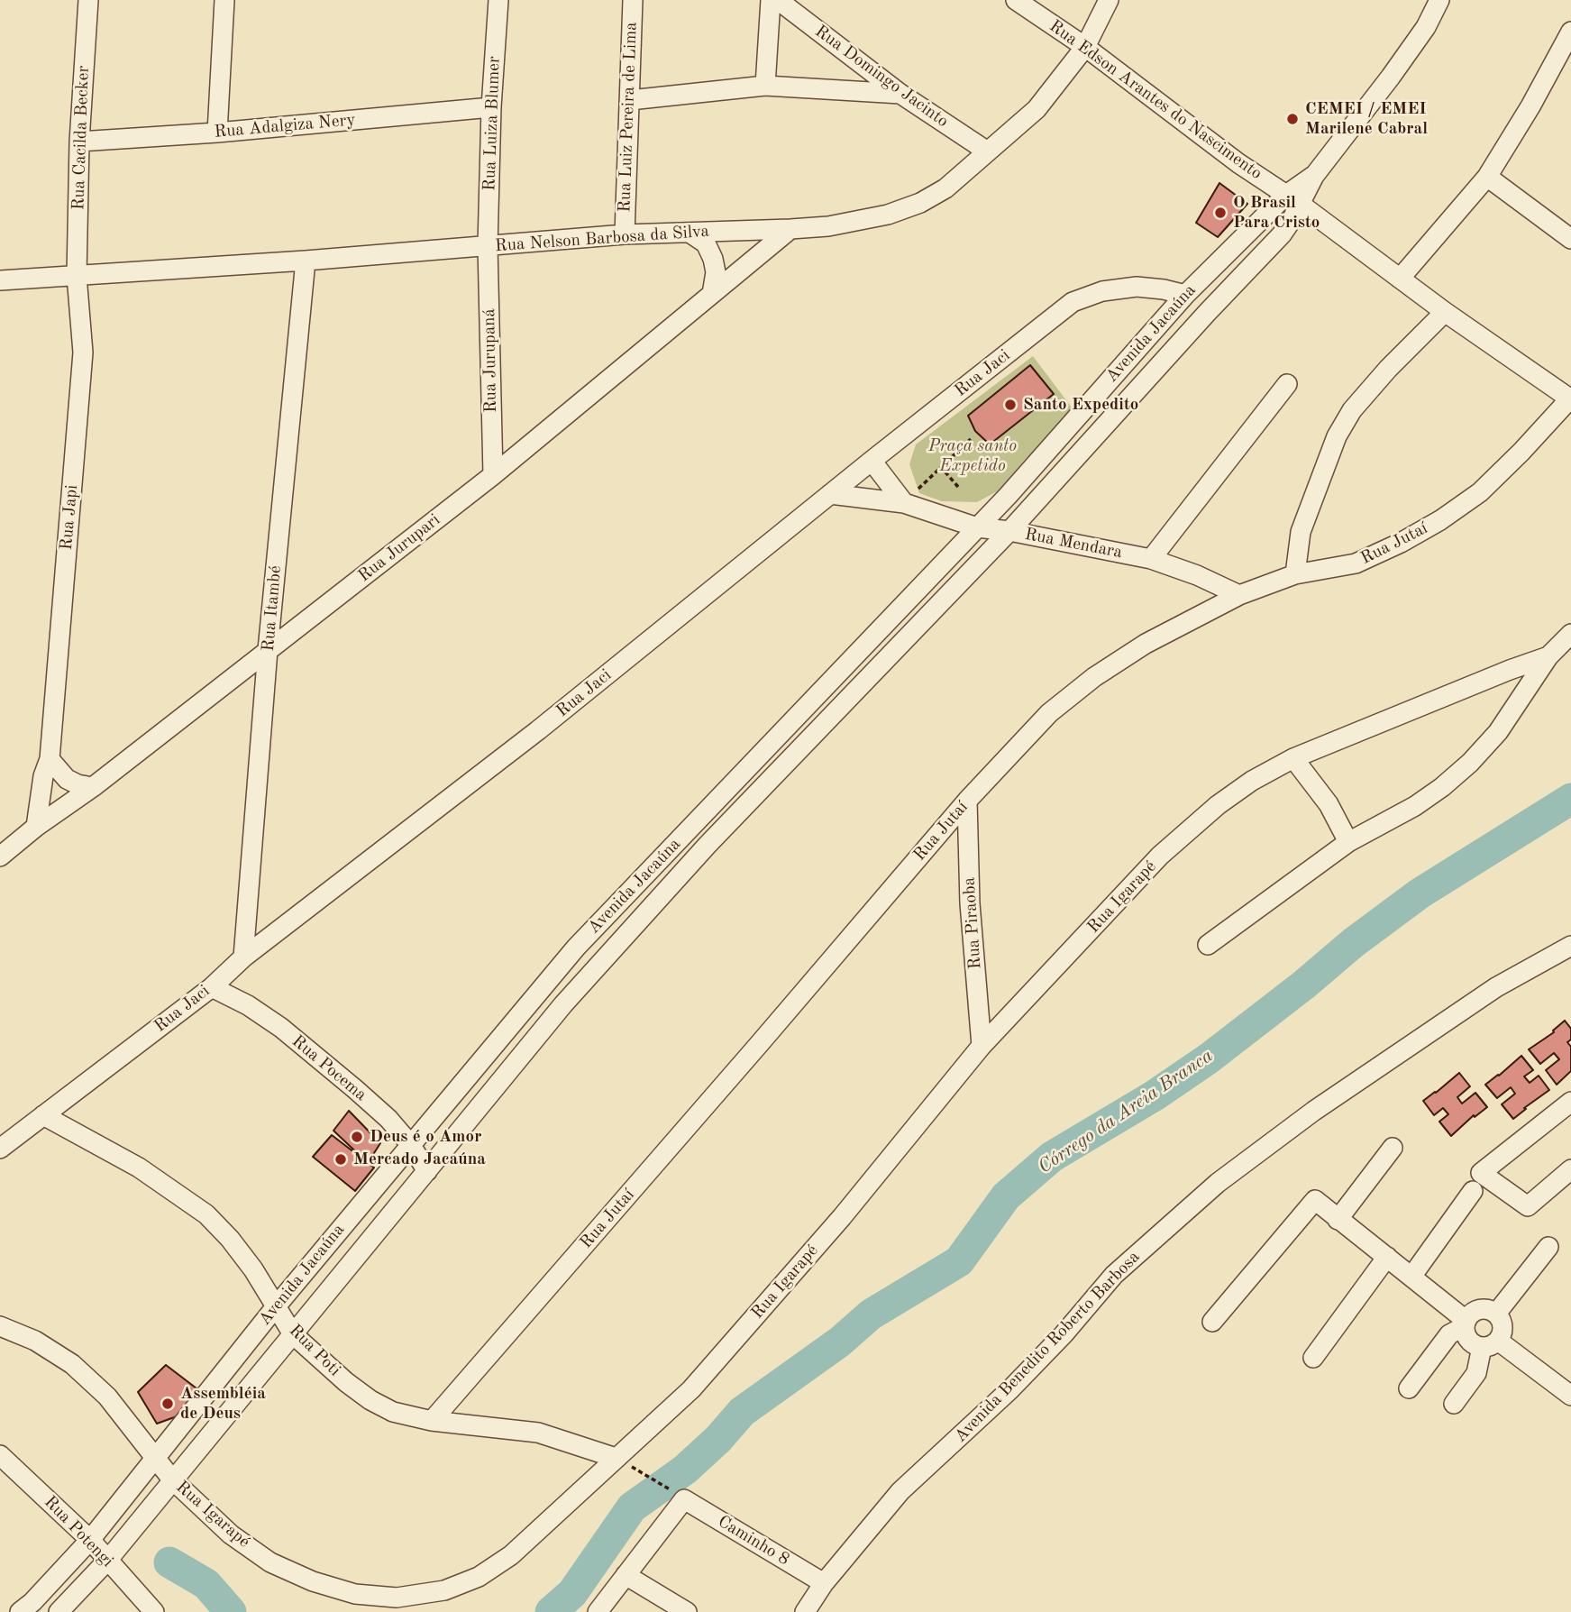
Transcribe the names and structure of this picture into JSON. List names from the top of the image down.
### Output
{
  "streets": {
    "street": [
      "Rua Domingo Jacinto",
      "Rua Edson Arantes do Nascimento",
      "Rua Luiz Pereira de Lima",
      "Rua Luiza Blumer",
      "Rua Adalgiza Nery",
      "Rua Cacilda Becker",
      "Rua Nelson Barbosa da Silva",
      "Avenida Jacaúna",
      "Rua Jurupaná",
      "Rua Jaci",
      "Rua Japi",
      "Rua Mendara",
      "Rua Jutaí",
      "Rua Jurupari",
      "Rua Itambé",
      "Rua Igarapé",
      "Rua Piraoba",
      "Rua Pocema",
      "Avenida Benedito Roberto Barbosa",
      "Rua Poti",
      "Rua Potengi",
      "Caminho 8"
    ]
  },
  "crossings": [
    ["Rua Domingo Jacinto", "Rua Nelson Barbosa da Silva"],
    ["Rua Edson Arantes do Nascimento", "Rua Nelson Barbosa da Silva"],
    ["Rua Edson Arantes do Nascimento", "Avenida Jacaúna"],
    ["Rua Edson Arantes do Nascimento", "Rua Jutaí"],
    ["Rua Luiz Pereira de Lima", "Rua Nelson Barbosa da Silva"],
    ["Rua Luiza Blumer", "Rua Adalgiza Nery"],
    ["Rua Luiza Blumer", "Rua Nelson Barbosa da Silva"],
    ["Rua Luiza Blumer", "Rua Jurupaná"],
    ["Rua Adalgiza Nery", "Rua Cacilda Becker"],
    ["Rua Cacilda Becker", "Rua Nelson Barbosa da Silva"],
    ["Rua Cacilda Becker", "Rua Japi"],
    ["Rua Nelson Barbosa da Silva", "Rua Jurupaná"],
    ["Rua Nelson Barbosa da Silva", "Rua Japi"],
    ["Rua Nelson Barbosa da Silva", "Rua Jurupari"],
    ["Rua Nelson Barbosa da Silva", "Rua Itambé"],
    ["Avenida Jacaúna", "Rua Jaci"],
    ["Avenida Jacaúna", "Rua Mendara"],
    ["Avenida Jacaúna", "Rua Igarapé"],
    ["Avenida Jacaúna", "Rua Pocema"],
    ["Avenida Jacaúna", "Rua Poti"],
    ["Avenida Jacaúna", "Rua Potengi"],
    ["Rua Jurupaná", "Rua Jurupari"],
    ["Rua Jaci", "Rua Mendara"],
    ["Rua Jaci", "Rua Itambé"],
    ["Rua Jaci", "Rua Pocema"],
    ["Rua Jaci", "Rua Poti"],
    ["Rua Japi", "Rua Jurupari"],
    ["Rua Mendara", "Rua Jutaí"],
    ["Rua Jutaí", "Rua Piraoba"],
    ["Rua Jutaí", "Rua Poti"],
    ["Rua Jurupari", "Rua Itambé"],
    ["Rua Igarapé", "Rua Piraoba"],
    ["Rua Igarapé", "Rua Poti"],
    ["Avenida Benedito Roberto Barbosa", "Caminho 8"]
  ],
  "water": ["Córrego da Areia Branca"],
  "parks": ["Praça santo Expetido"],
  "places": [
    "CEMEI / EMEI Marilene Cabral",
    "O Brasil Para Cristo",
    "Santo Expedito",
    "Deus é o Amor",
    "Mercado Jacaúna",
    "Assembléia de Deus"
  ]
}
